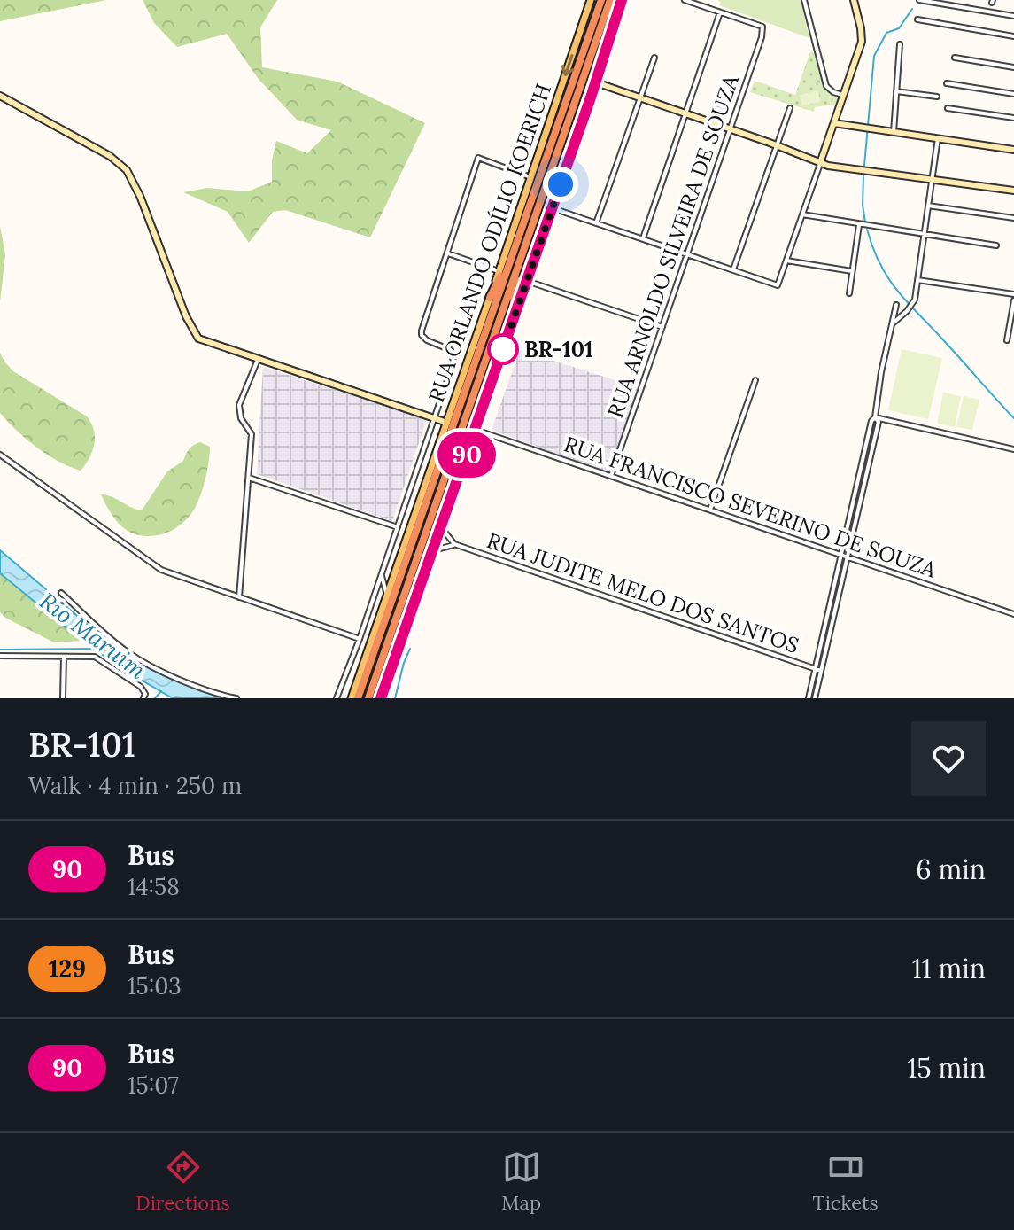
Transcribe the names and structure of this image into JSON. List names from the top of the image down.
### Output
{
  "streets": {
    "main road": ["RUA ORLANDO ODÍLIO KOERICH"],
    "street": ["RUA ARNOLDO SILVEIRA DE SOUZA", "RUA FRANCISCO SEVERINO DE SOUZA", "RUA JUDITE MELO DOS SANTOS"]
  },
  "crossings": [
    ["RUA ARNOLDO SILVEIRA DE SOUZA", "RUA FRANCISCO SEVERINO DE SOUZA"]
  ],
  "water": ["Rio Maruim"],
  "places": ["BR-101"],
  "lines": ["bus line 90"],
  "page": {
    "on_map": "90",
    "heading": ["BR-101", "Walk · 4 min · 250 m"],
    "list": [
      {
        "mark": "90",
        "name": "Bus",
        "note": "14:58",
        "value": "6 min"
      },
      {
        "mark": "129",
        "name": "Bus",
        "note": "15:03",
        "value": "11 min"
      },
      {
        "mark": "90",
        "name": "Bus",
        "note": "15:07",
        "value": "15 min"
      }
    ],
    "tabs": ["Directions", "Map", "Tickets"]
  }
}
